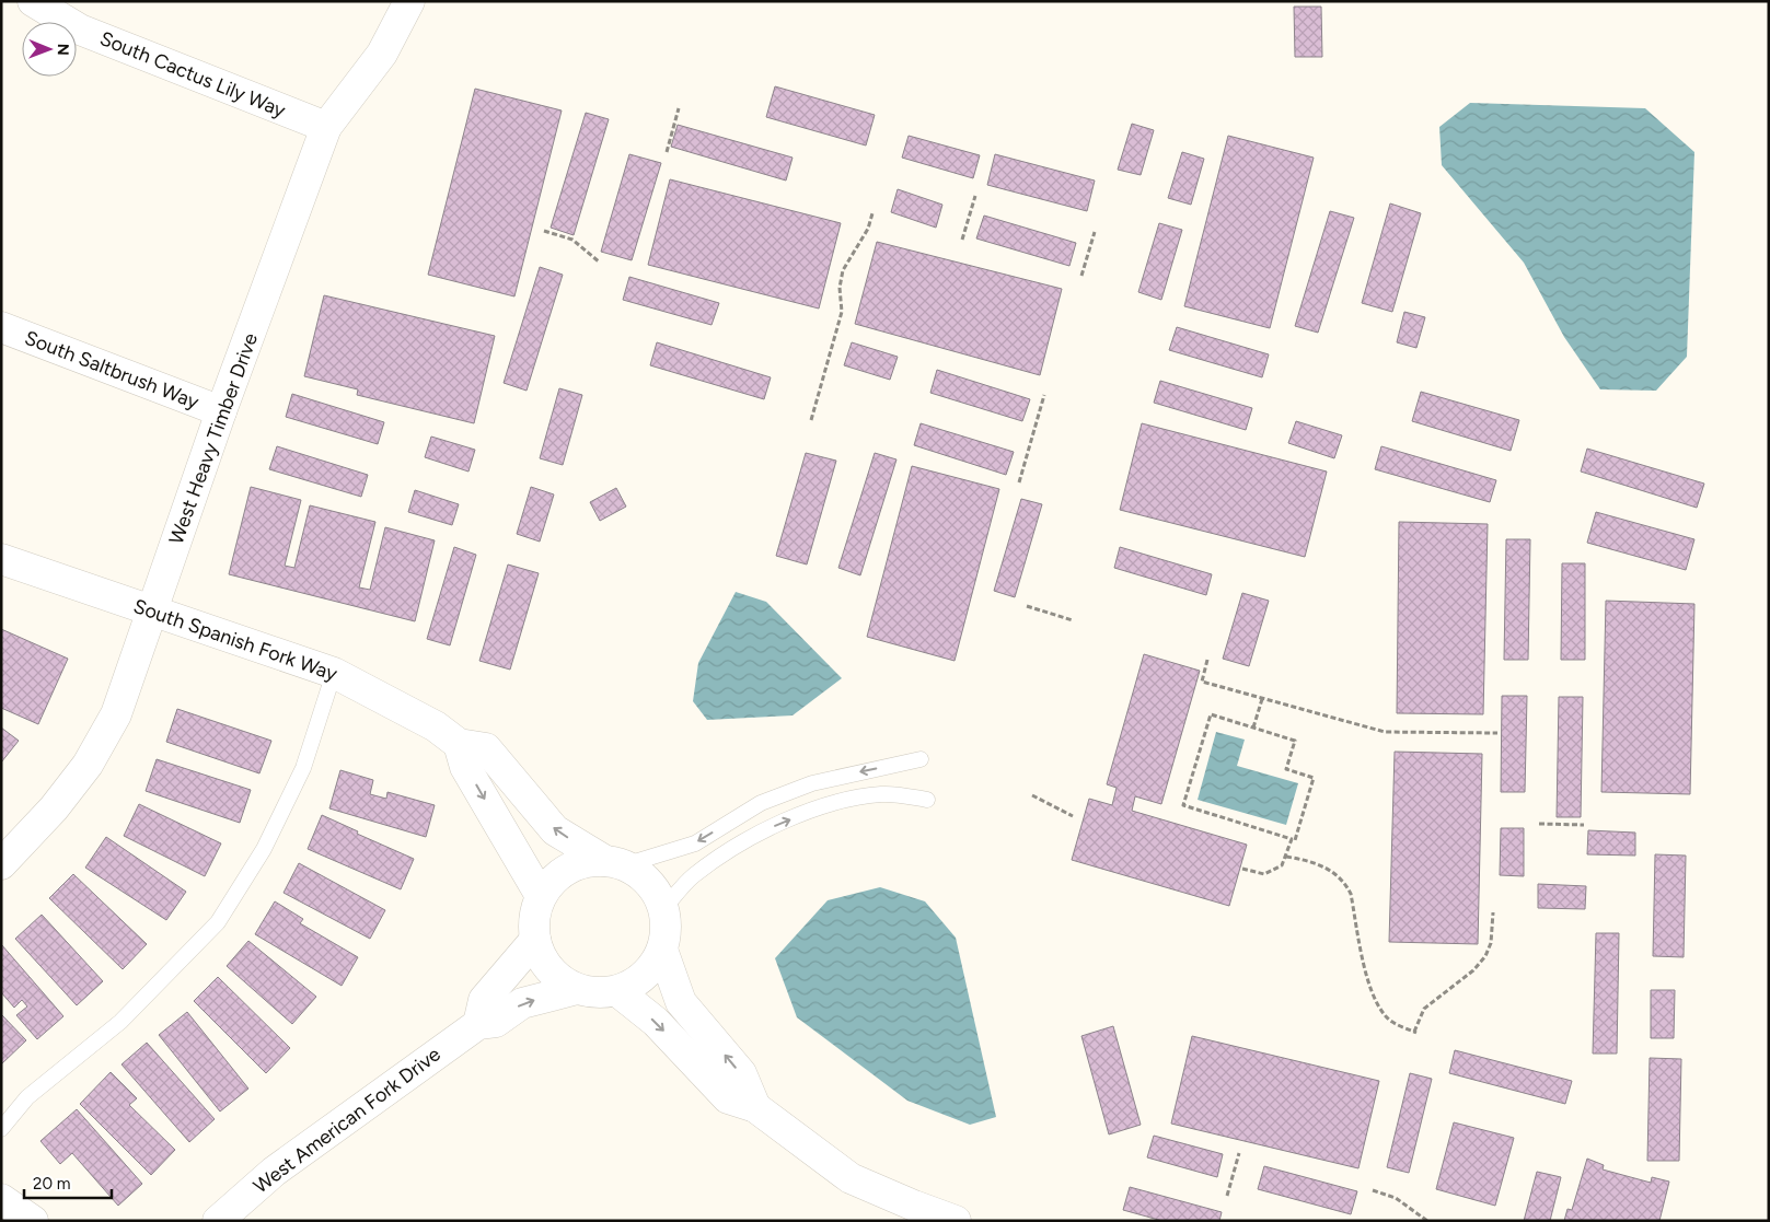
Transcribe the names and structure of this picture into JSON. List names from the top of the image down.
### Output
{
  "streets": {
    "street": [
      "South Cactus Lily Way",
      "South Saltbrush Way",
      "West Heavy Timber Drive",
      "South Spanish Fork Way",
      "West American Fork Drive"
    ]
  },
  "crossings": [
    ["South Cactus Lily Way", "West Heavy Timber Drive"],
    ["South Saltbrush Way", "West Heavy Timber Drive"],
    ["West Heavy Timber Drive", "South Spanish Fork Way"],
    ["South Spanish Fork Way", "West American Fork Drive"]
  ],
  "scale_bar": "20 m",
  "north": "right"
}
